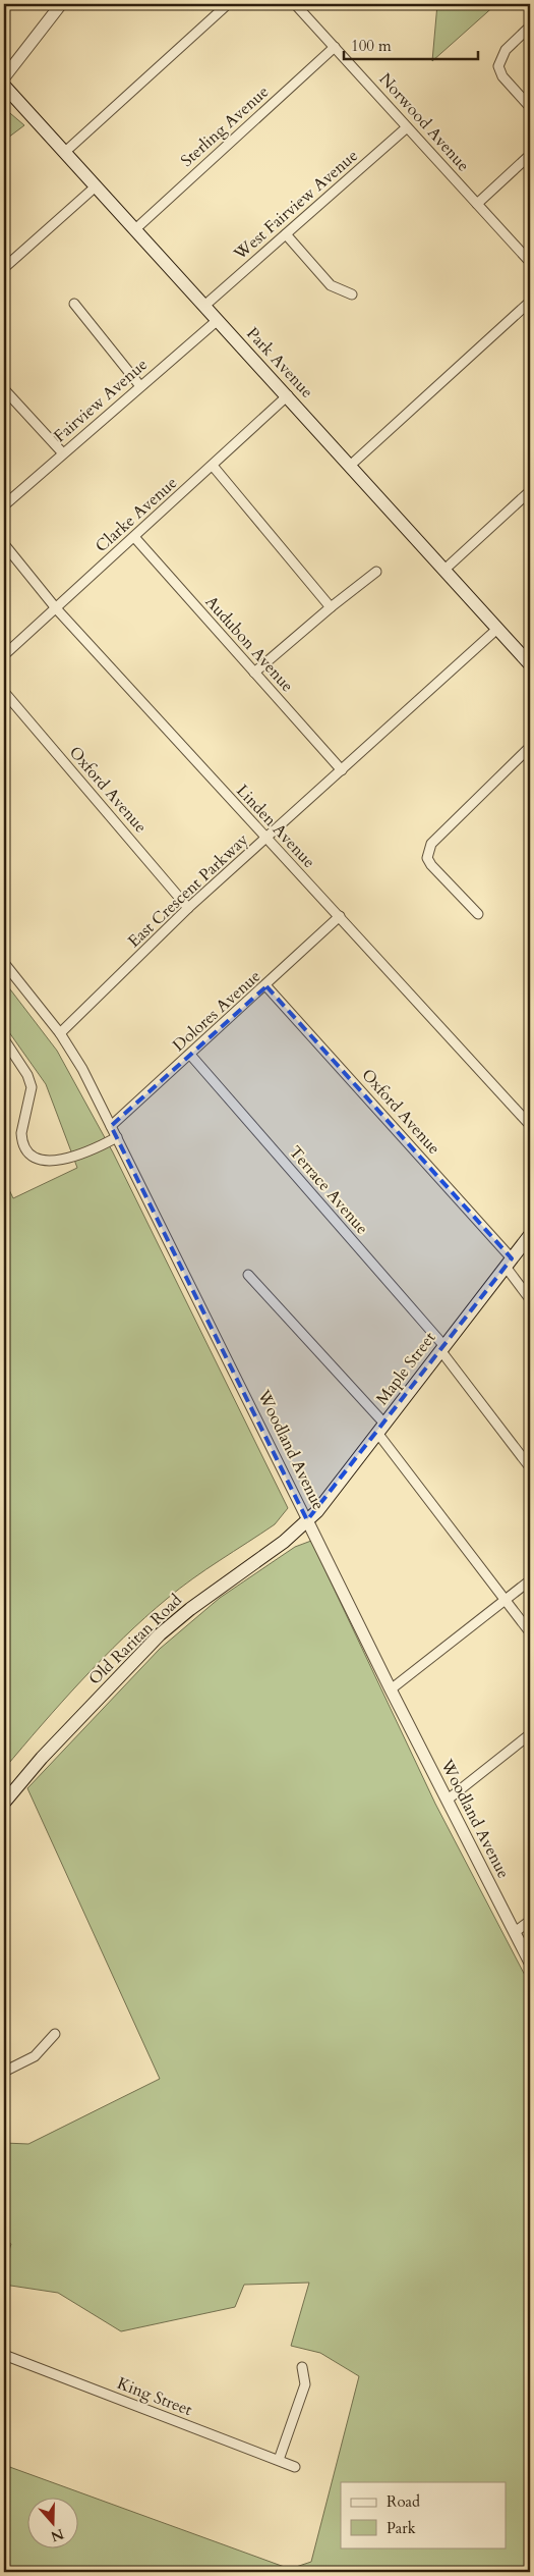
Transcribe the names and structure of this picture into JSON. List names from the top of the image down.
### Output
{
  "streets": {
    "main road": ["Park Avenue", "Maple Street", "Old Raritan Road"],
    "street": [
      "Norwood Avenue",
      "Sterling Avenue",
      "West Fairview Avenue",
      "Fairview Avenue",
      "Clarke Avenue",
      "Audubon Avenue",
      "Oxford Avenue",
      "Linden Avenue",
      "East Crescent Parkway",
      "Dolores Avenue",
      "Terrace Avenue",
      "Woodland Avenue",
      "King Street"
    ]
  },
  "crossings": [
    ["Norwood Avenue", "Sterling Avenue"],
    ["Norwood Avenue", "West Fairview Avenue"],
    ["Sterling Avenue", "Park Avenue"],
    ["West Fairview Avenue", "Park Avenue"],
    ["Park Avenue", "Fairview Avenue"],
    ["Park Avenue", "Clarke Avenue"],
    ["Park Avenue", "East Crescent Parkway"],
    ["Clarke Avenue", "Audubon Avenue"],
    ["Clarke Avenue", "Linden Avenue"],
    ["Audubon Avenue", "East Crescent Parkway"],
    ["Oxford Avenue", "East Crescent Parkway"],
    ["Oxford Avenue", "Dolores Avenue"],
    ["Oxford Avenue", "Maple Street"],
    ["Linden Avenue", "East Crescent Parkway"],
    ["Linden Avenue", "Dolores Avenue"],
    ["East Crescent Parkway", "Woodland Avenue"],
    ["Dolores Avenue", "Terrace Avenue"],
    ["Dolores Avenue", "Woodland Avenue"],
    ["Terrace Avenue", "Maple Street"],
    ["Maple Street", "Woodland Avenue"],
    ["Maple Street", "Old Raritan Road"],
    ["Woodland Avenue", "Old Raritan Road"]
  ],
  "legend": ["Road", "Park"],
  "scale_bar": "100 m",
  "north": "bottom"
}
